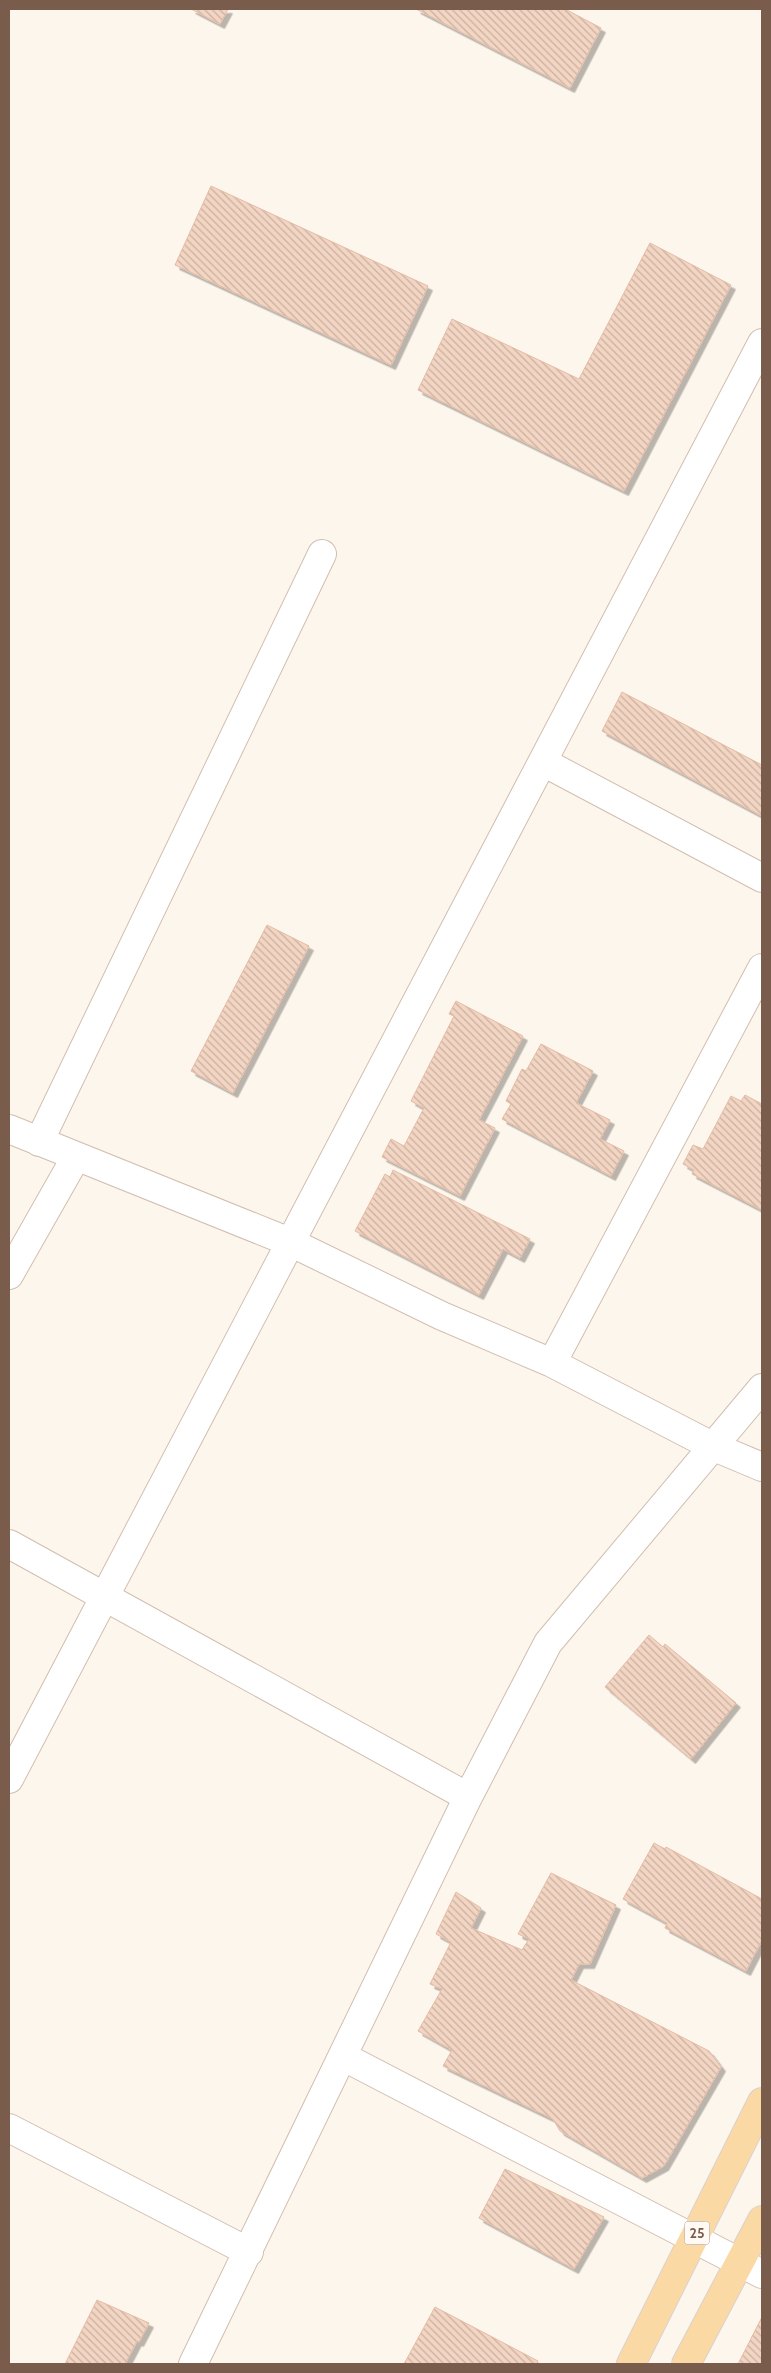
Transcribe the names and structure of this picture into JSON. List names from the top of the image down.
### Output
{
  "streets": {
    "main road": ["25"]
  }
}
